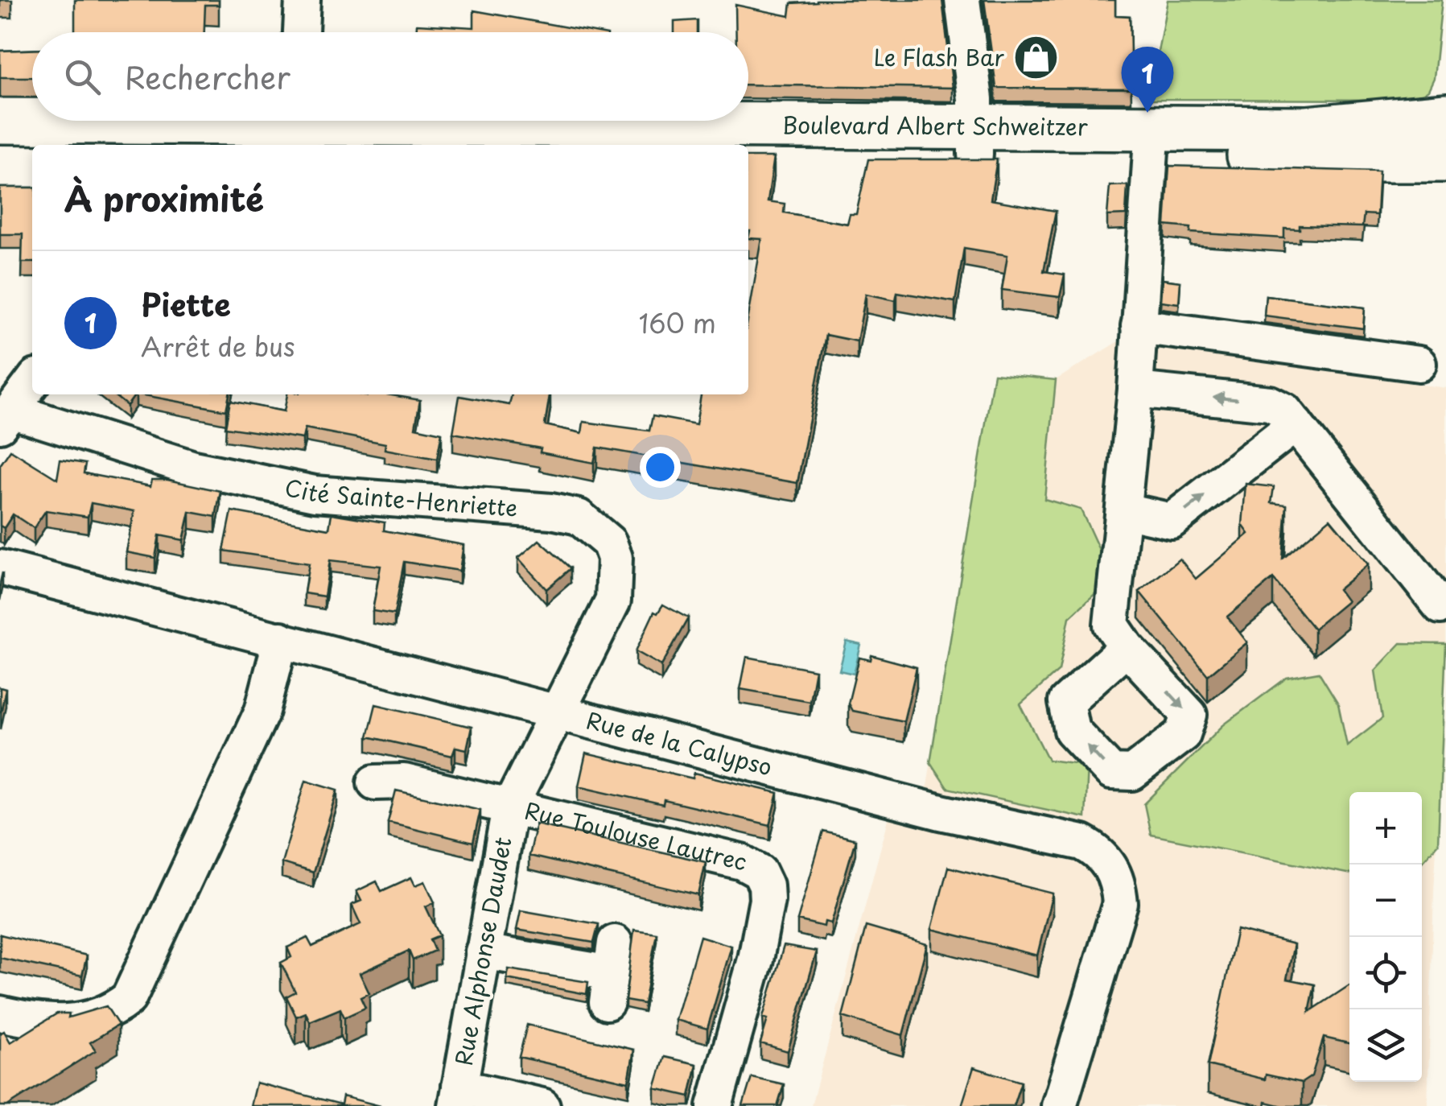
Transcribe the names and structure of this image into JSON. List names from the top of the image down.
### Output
{
  "streets": {
    "main road": ["Boulevard Albert Schweitzer"],
    "street": [
      "Cité Sainte-Henriette",
      "Rue de la Calypso",
      "Rue Toulouse Lautrec",
      "Rue Alphonse Daudet"
    ]
  },
  "crossings": [
    ["Cité Sainte-Henriette", "Rue de la Calypso"],
    ["Cité Sainte-Henriette", "Rue Alphonse Daudet"],
    ["Rue de la Calypso", "Rue Alphonse Daudet"],
    ["Rue Toulouse Lautrec", "Rue Alphonse Daudet"]
  ],
  "places": {
    "shop": ["Le Flash Bar"]
  },
  "page": {
    "search": "Rechercher",
    "pins": "1",
    "heading": "À proximité",
    "list": [
      {
        "mark": "1",
        "name": "Piette",
        "note": "Arrêt de bus",
        "value": "160 m"
      }
    ],
    "map_buttons": ["+", "−"]
  }
}
